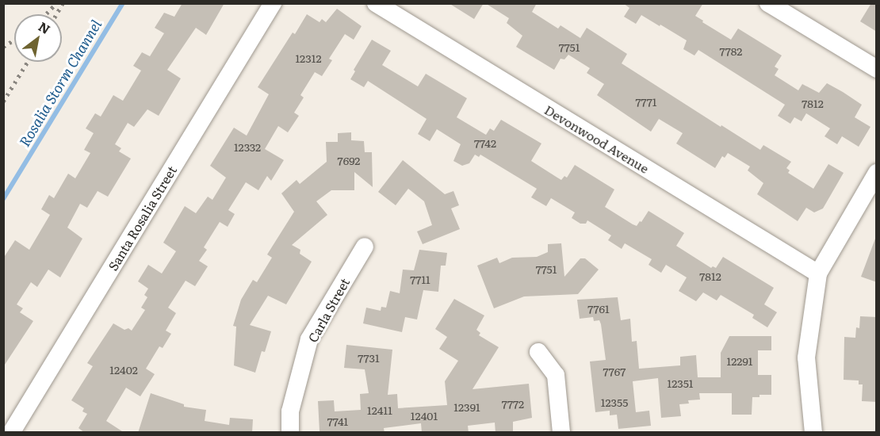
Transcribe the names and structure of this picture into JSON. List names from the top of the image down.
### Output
{
  "streets": {
    "street": ["Devonwood Avenue", "Santa Rosalia Street", "Carla Street"]
  },
  "water": ["Rosalia Storm Channel"],
  "house_numbers": [
    "7751",
    "7782",
    "12312",
    "7771",
    "7812",
    "7742",
    "12332",
    "7692",
    "7751",
    "7812",
    "7711",
    "7761",
    "7731",
    "12291",
    "12402",
    "7767",
    "12351",
    "12355",
    "7772",
    "12391",
    "12411",
    "12401",
    "7741"
  ],
  "north": "top right"
}
